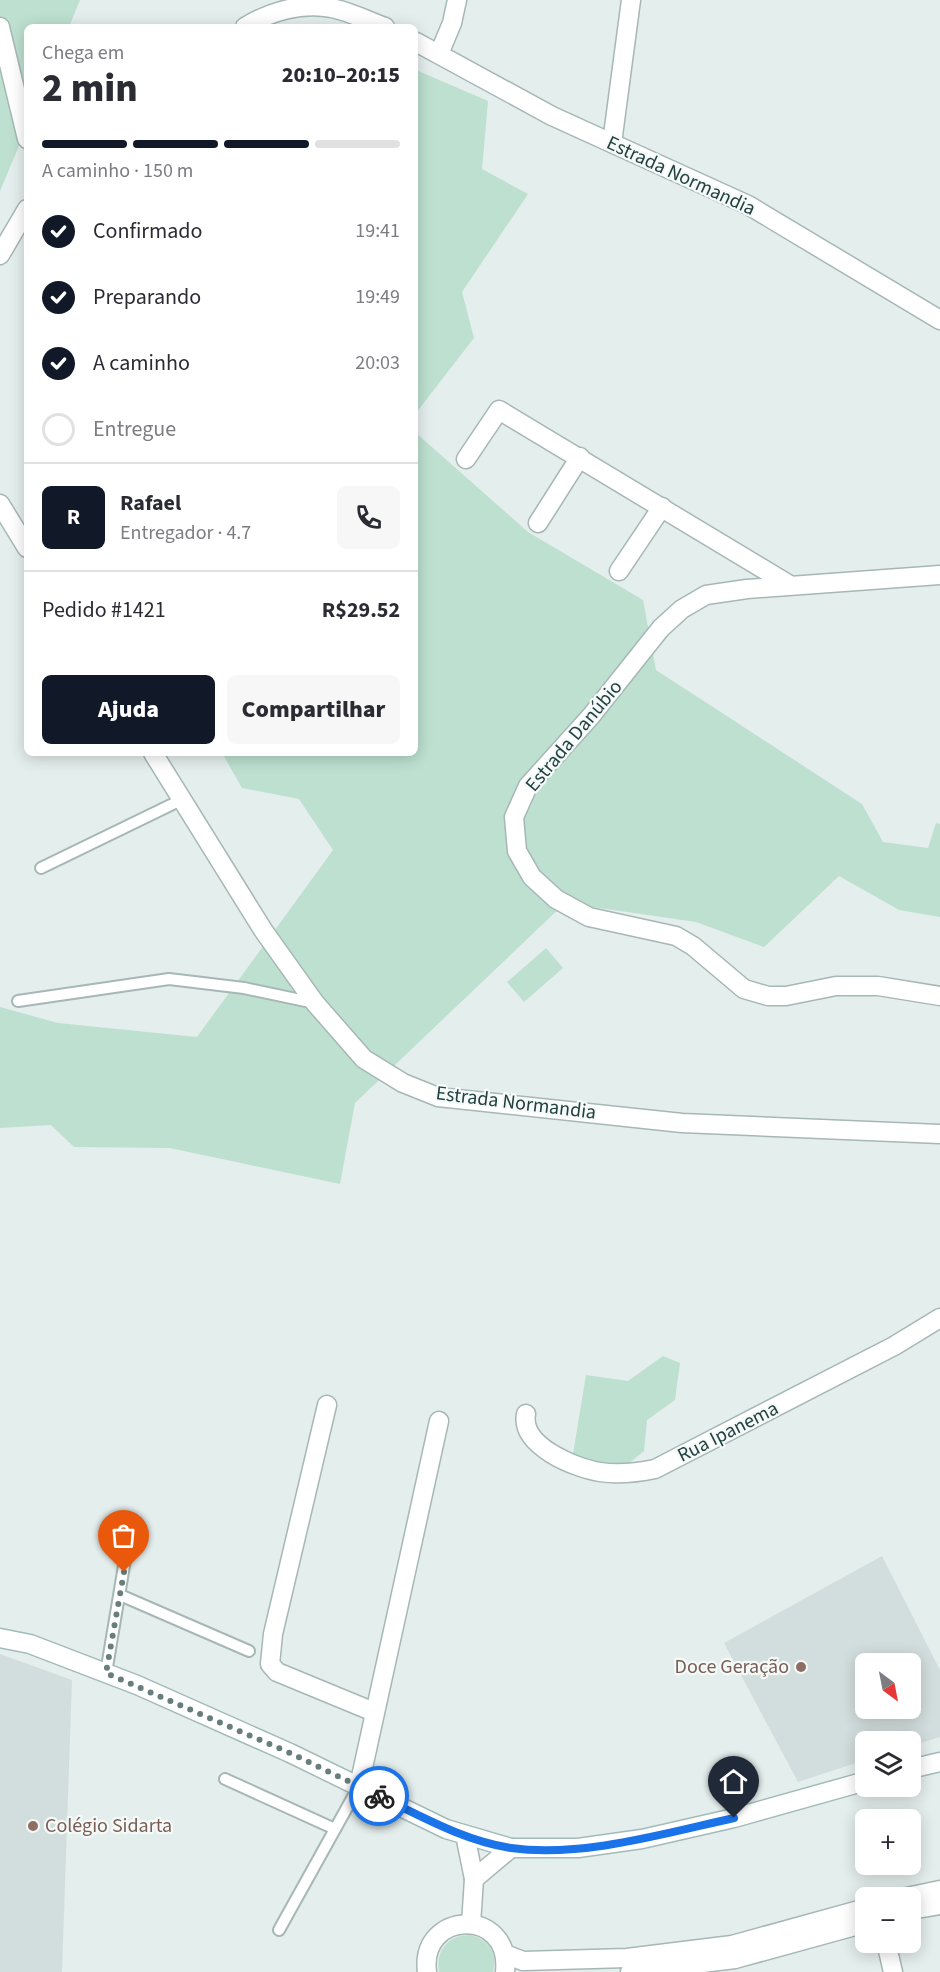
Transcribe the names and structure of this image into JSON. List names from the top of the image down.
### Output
{
  "streets": {
    "street": ["Estrada Normandia", "Estrada Danúbio", "Rua Ipanema"]
  },
  "places": ["Doce Geração", "Colégio Sidarta"],
  "north": "bottom right",
  "page": {
    "heading": ["2 min", "Chega em", "20:10–20:15"],
    "panel": [
      "Rafael",
      "Entregador · 4.7",
      "Pedido #1421",
      "R$29.52"
    ],
    "bar": "A caminho · 150 m",
    "list": [
      ["Confirmado", "19:41"],
      ["Preparando", "19:49"],
      ["A caminho", "20:03"],
      "Entregue"
    ],
    "round": "R",
    "buttons": ["Ajuda", "Compartilhar"],
    "map_buttons": ["+", "−"]
  }
}
